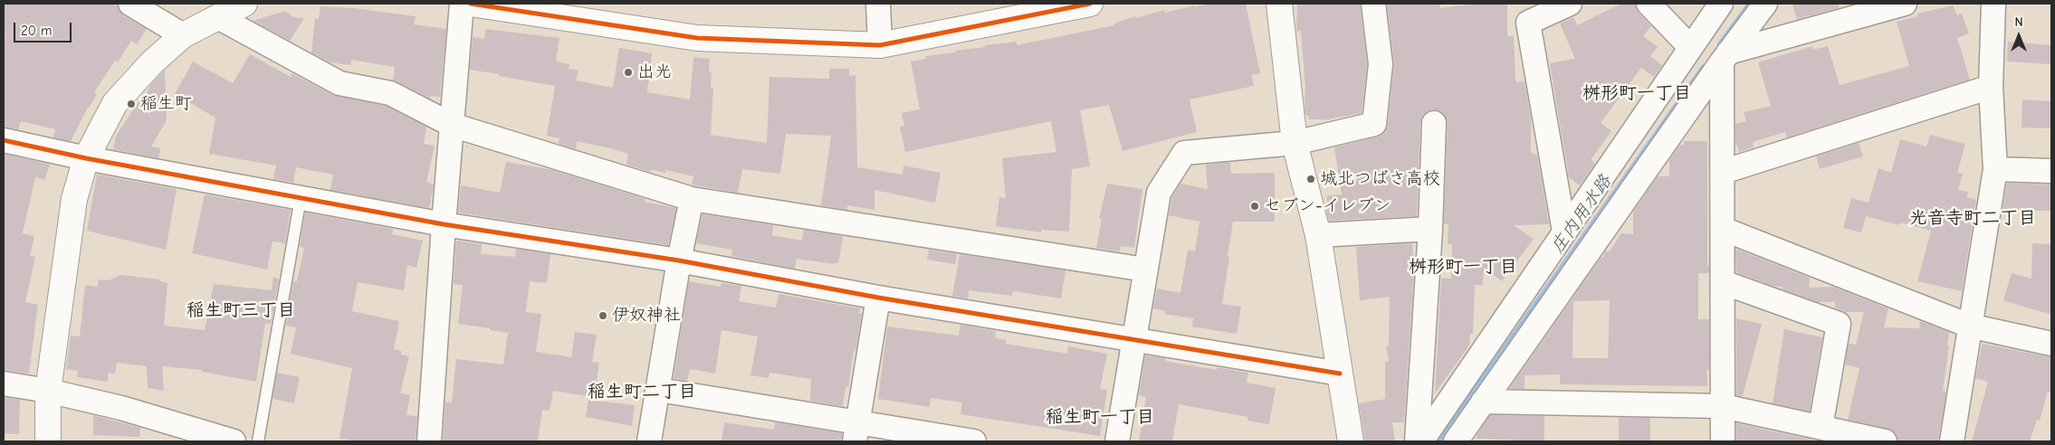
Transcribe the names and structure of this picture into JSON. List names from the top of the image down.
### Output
{
  "districts": [
    "桝形町一丁目",
    "光音寺町二丁目",
    "桝形町一丁目",
    "稲生町三丁目",
    "稲生町二丁目",
    "稲生町一丁目"
  ],
  "water": ["庄内用水路"],
  "places": [
    "出光",
    "稲生町",
    "城北つばさ高校",
    "セブン-イレブン",
    "伊奴神社"
  ],
  "scale_bar": "20 m",
  "north": "top"
}
